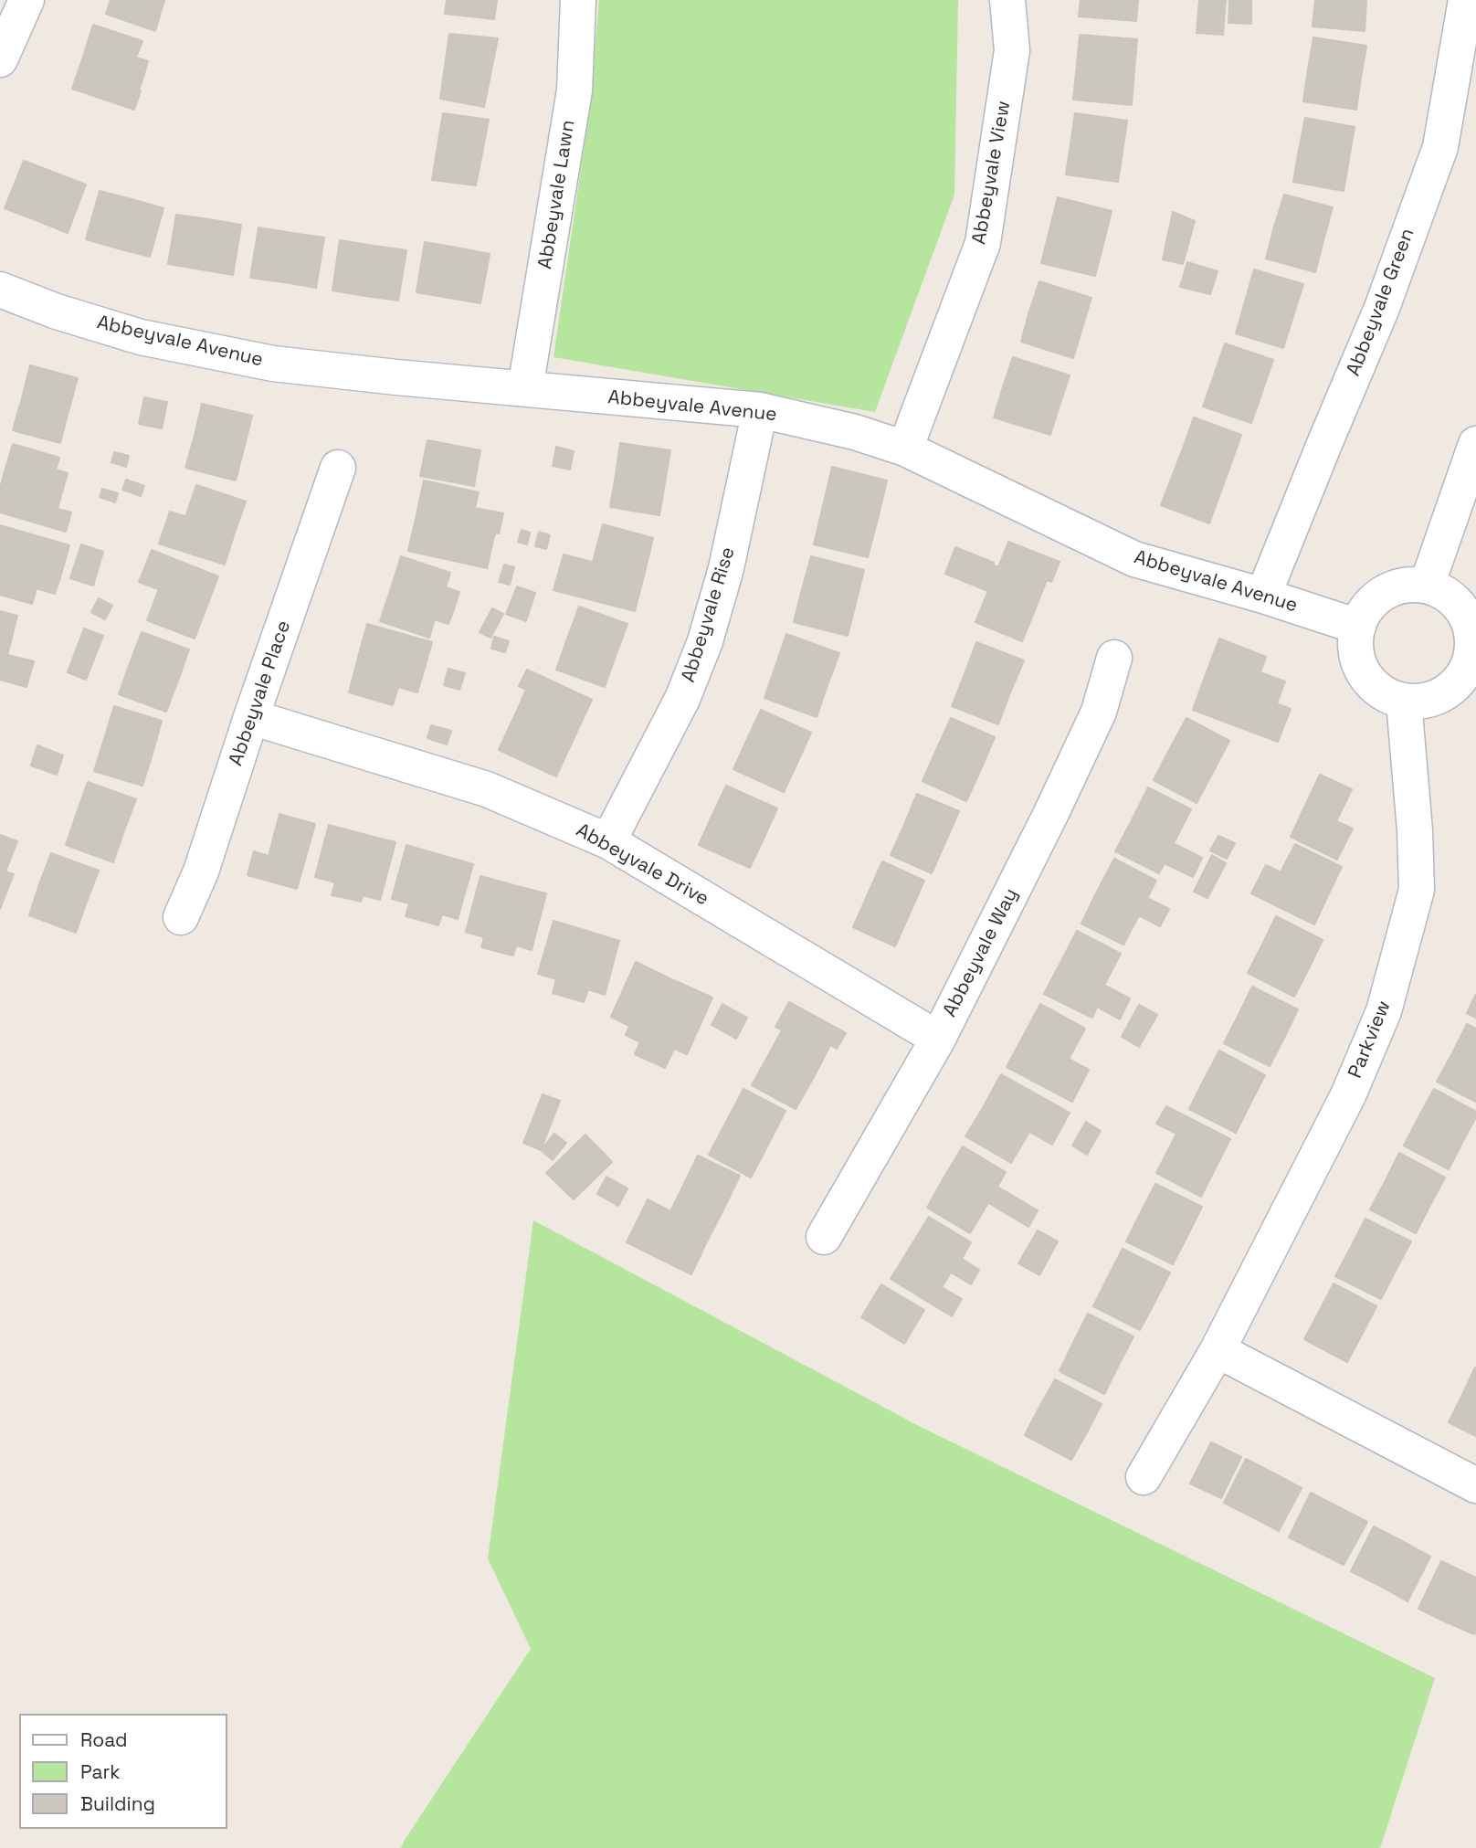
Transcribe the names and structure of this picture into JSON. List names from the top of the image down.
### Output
{
  "streets": {
    "street": [
      "Abbeyvale View",
      "Abbeyvale Lawn",
      "Abbeyvale Green",
      "Abbeyvale Avenue",
      "Abbeyvale Rise",
      "Abbeyvale Place",
      "Abbeyvale Drive",
      "Abbeyvale Way",
      "Parkview"
    ]
  },
  "crossings": [
    ["Abbeyvale View", "Abbeyvale Avenue"],
    ["Abbeyvale Lawn", "Abbeyvale Avenue"],
    ["Abbeyvale Green", "Abbeyvale Avenue"],
    ["Abbeyvale Avenue", "Abbeyvale Rise"],
    ["Abbeyvale Avenue", "Parkview"],
    ["Abbeyvale Rise", "Abbeyvale Drive"],
    ["Abbeyvale Place", "Abbeyvale Drive"],
    ["Abbeyvale Drive", "Abbeyvale Way"]
  ],
  "legend": ["Road", "Park", "Building"]
}
